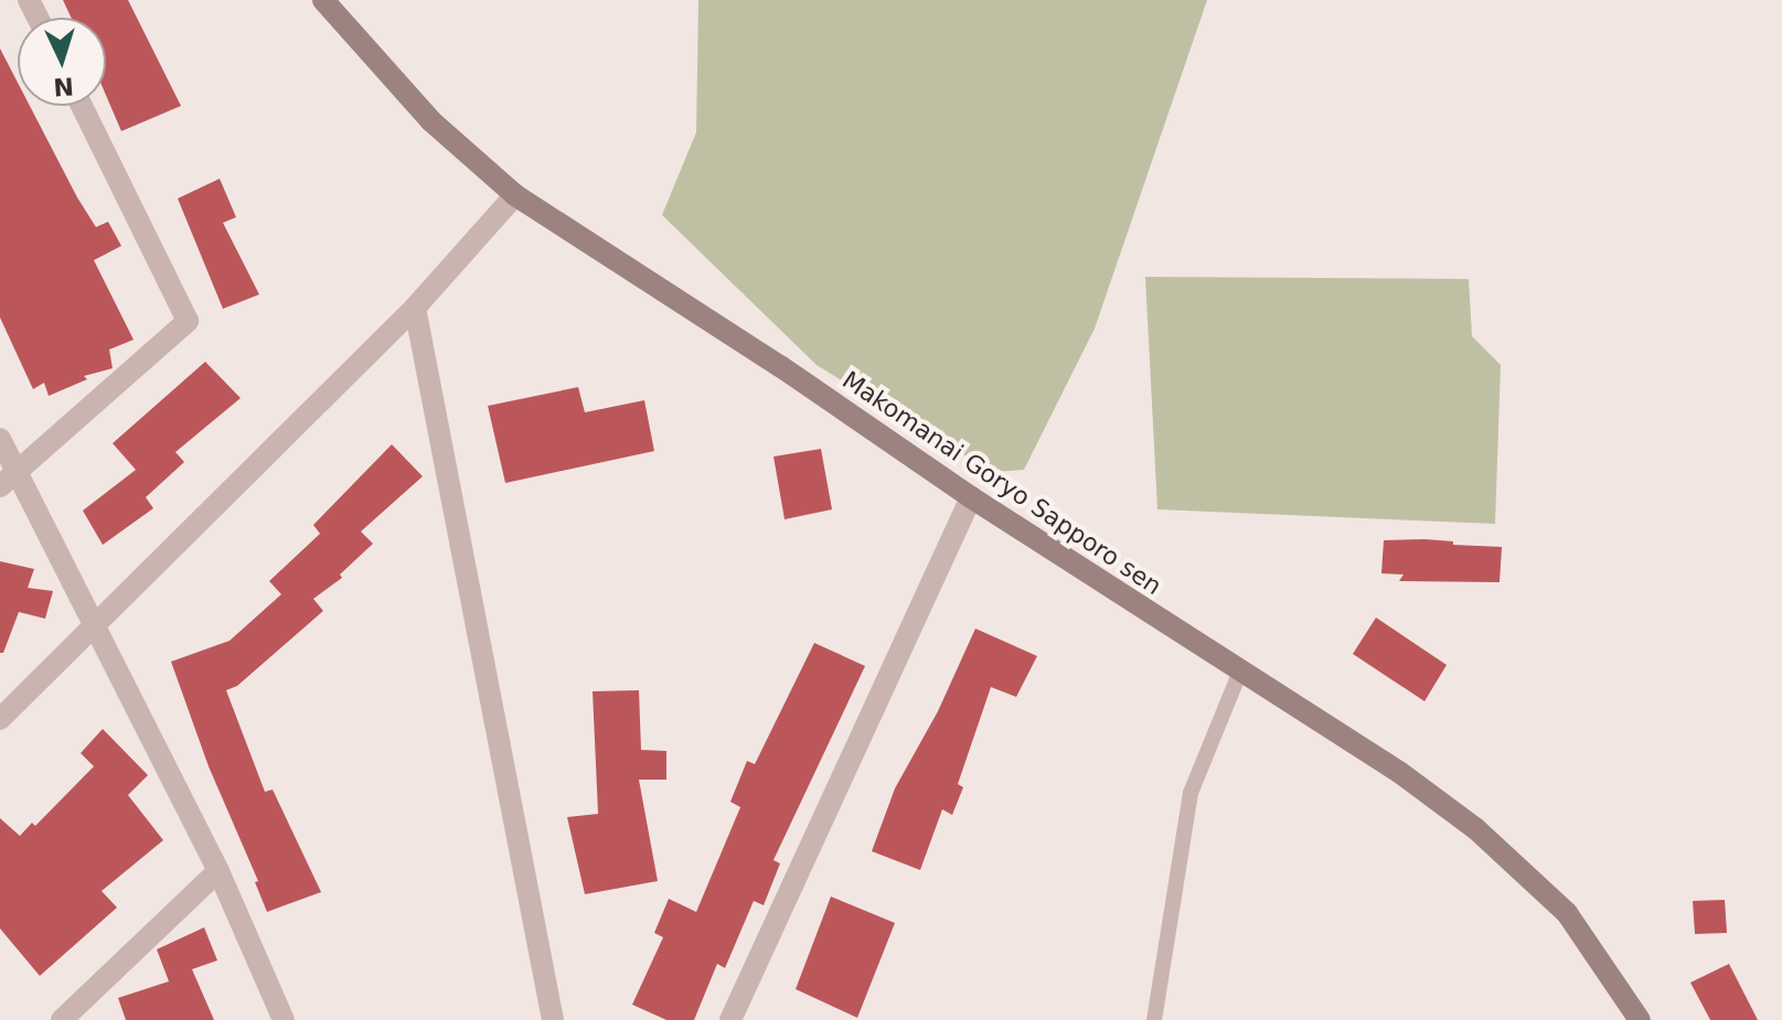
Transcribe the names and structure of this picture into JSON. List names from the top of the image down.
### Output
{
  "streets": {
    "main road": ["Makomanai Goryo Sapporo sen"]
  },
  "north": "bottom"
}
